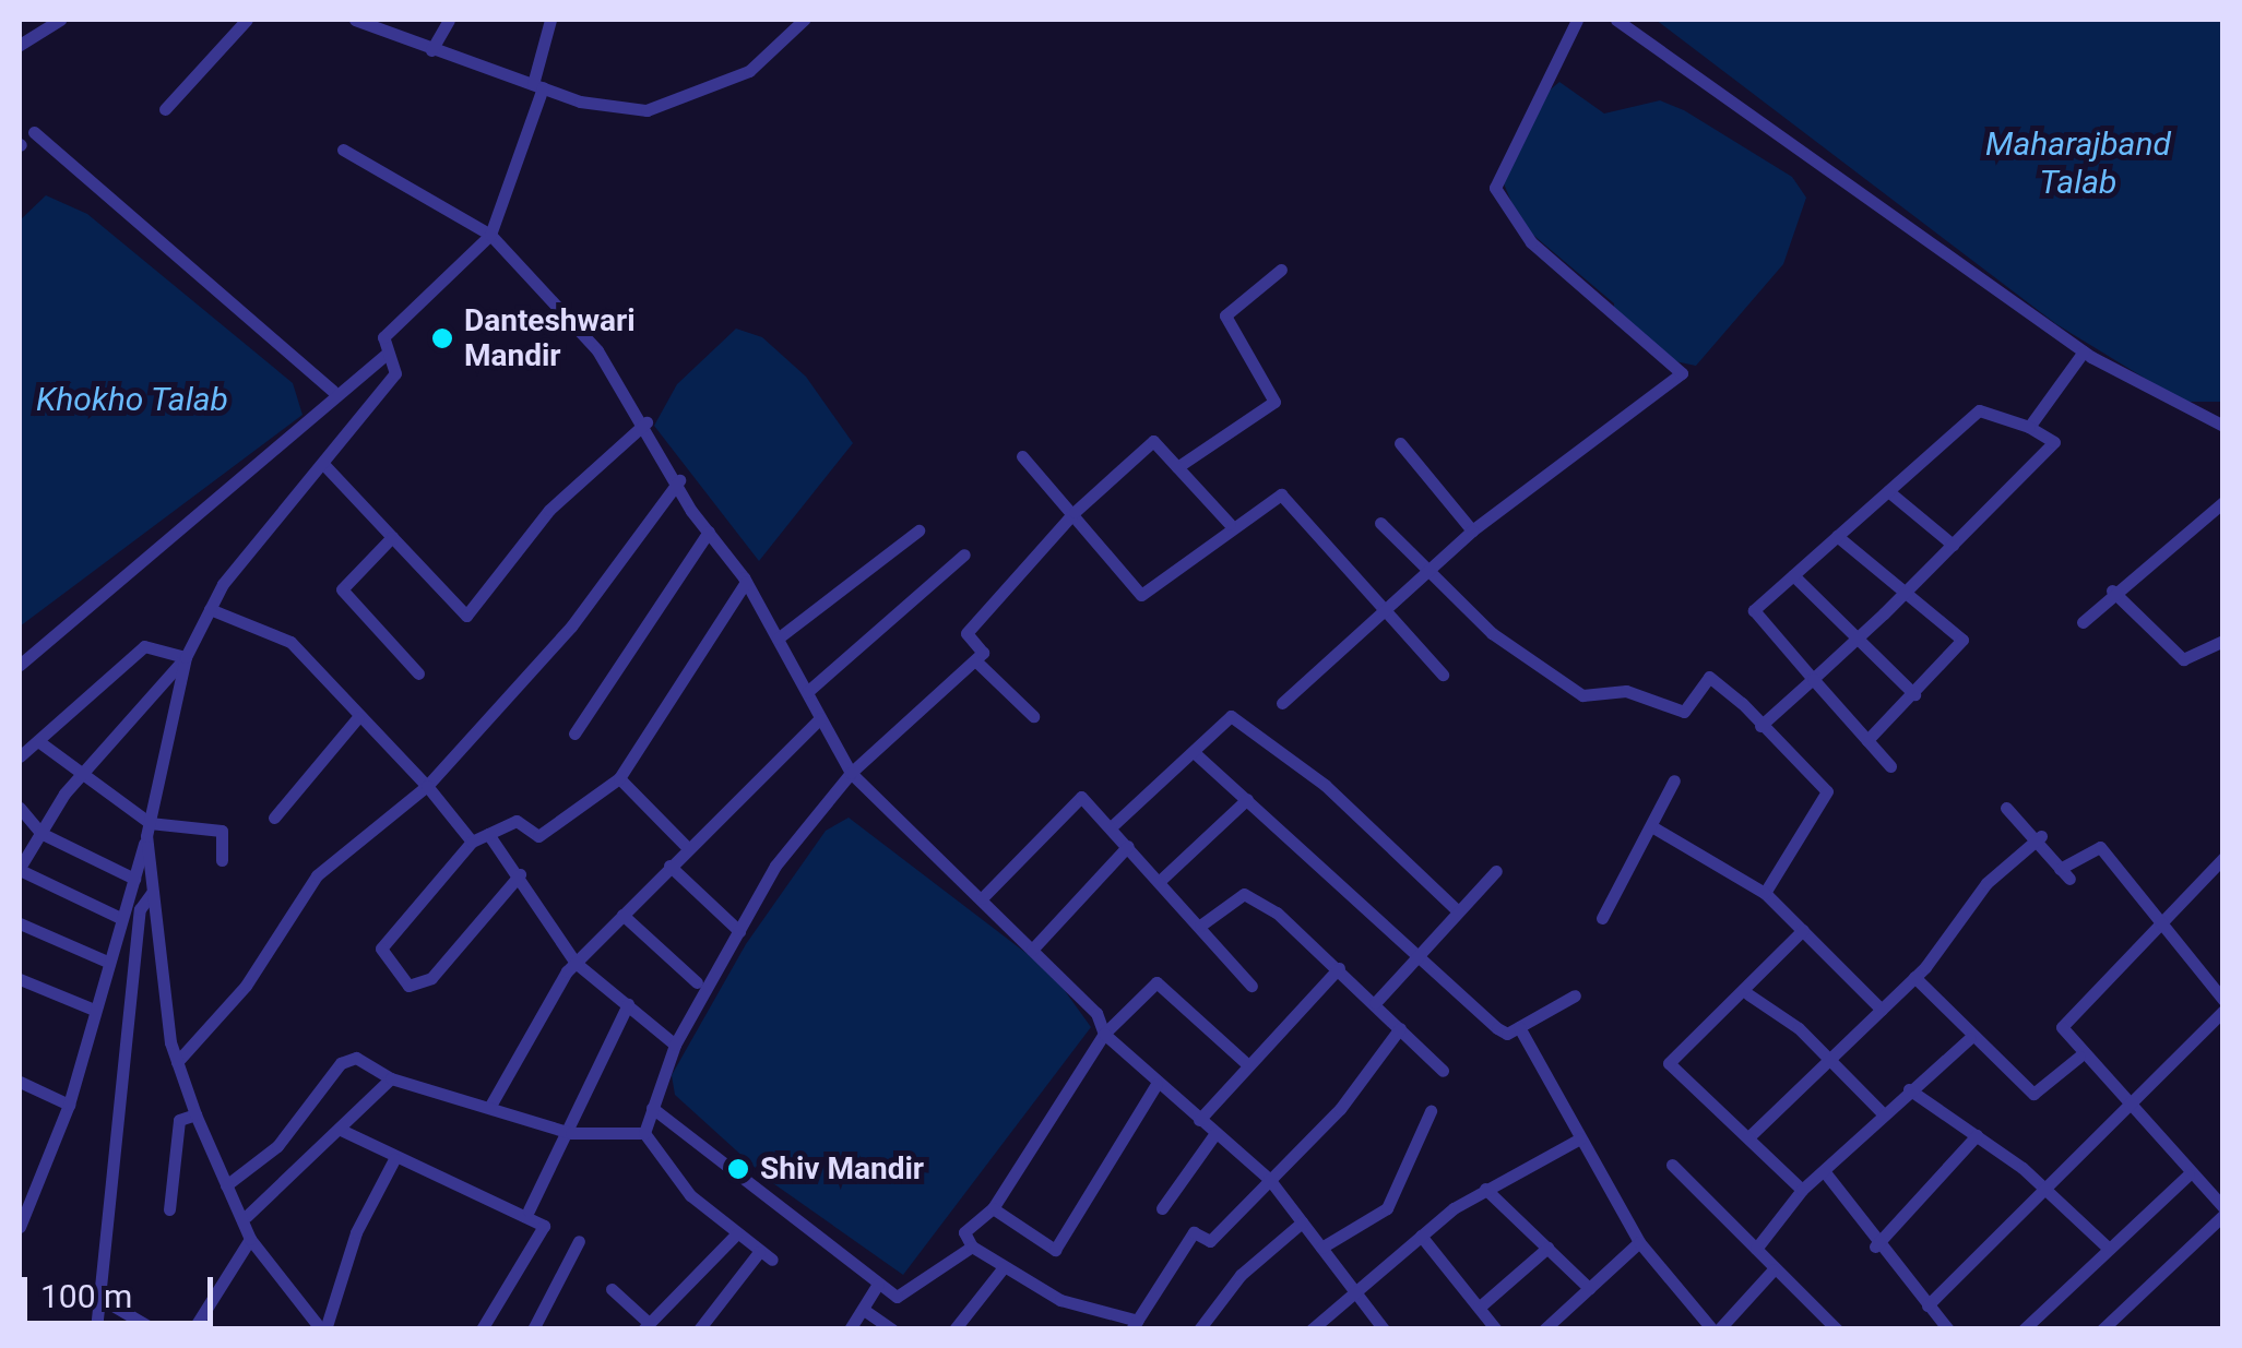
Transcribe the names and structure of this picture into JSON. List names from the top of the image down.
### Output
{
  "water": ["Maharajband Talab", "Khokho Talab"],
  "places": ["Danteshwari Mandir", "Shiv Mandir"],
  "scale_bar": "100 m"
}
